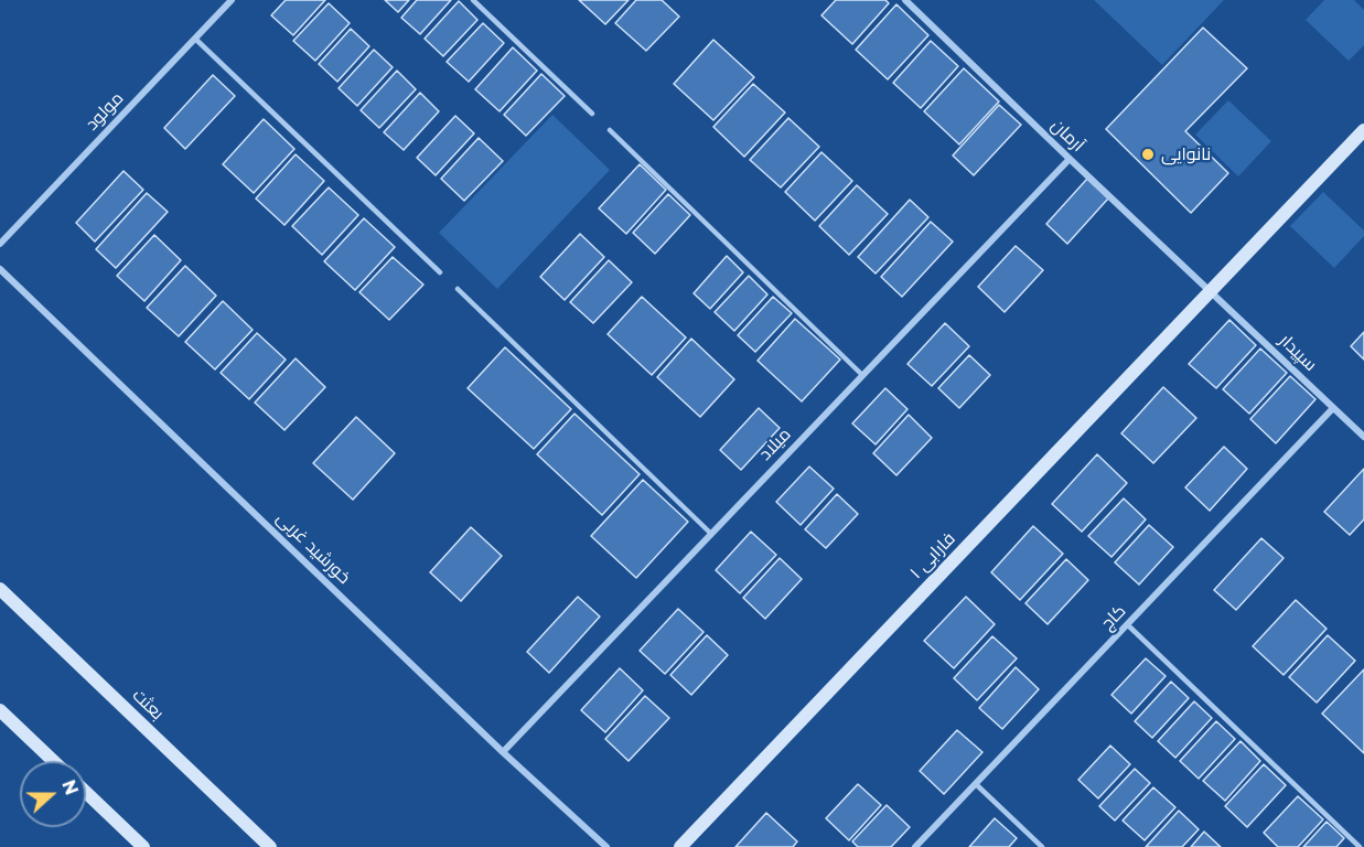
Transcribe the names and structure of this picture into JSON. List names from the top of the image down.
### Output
{
  "streets": {
    "street": [
      "مولود",
      "آرمان",
      "سپیدار",
      "میلاد",
      "خورشید غربی",
      "فارابی ۱",
      "کاج",
      "بعثت"
    ]
  },
  "crossings": [
    ["آرمان", "سپیدار"],
    ["آرمان", "میلاد"],
    ["آرمان", "فارابی ۱"],
    ["سپیدار", "فارابی ۱"],
    ["سپیدار", "کاج"],
    ["میلاد", "خورشید غربی"]
  ],
  "places": ["نانوایی"],
  "north": "right"
}
